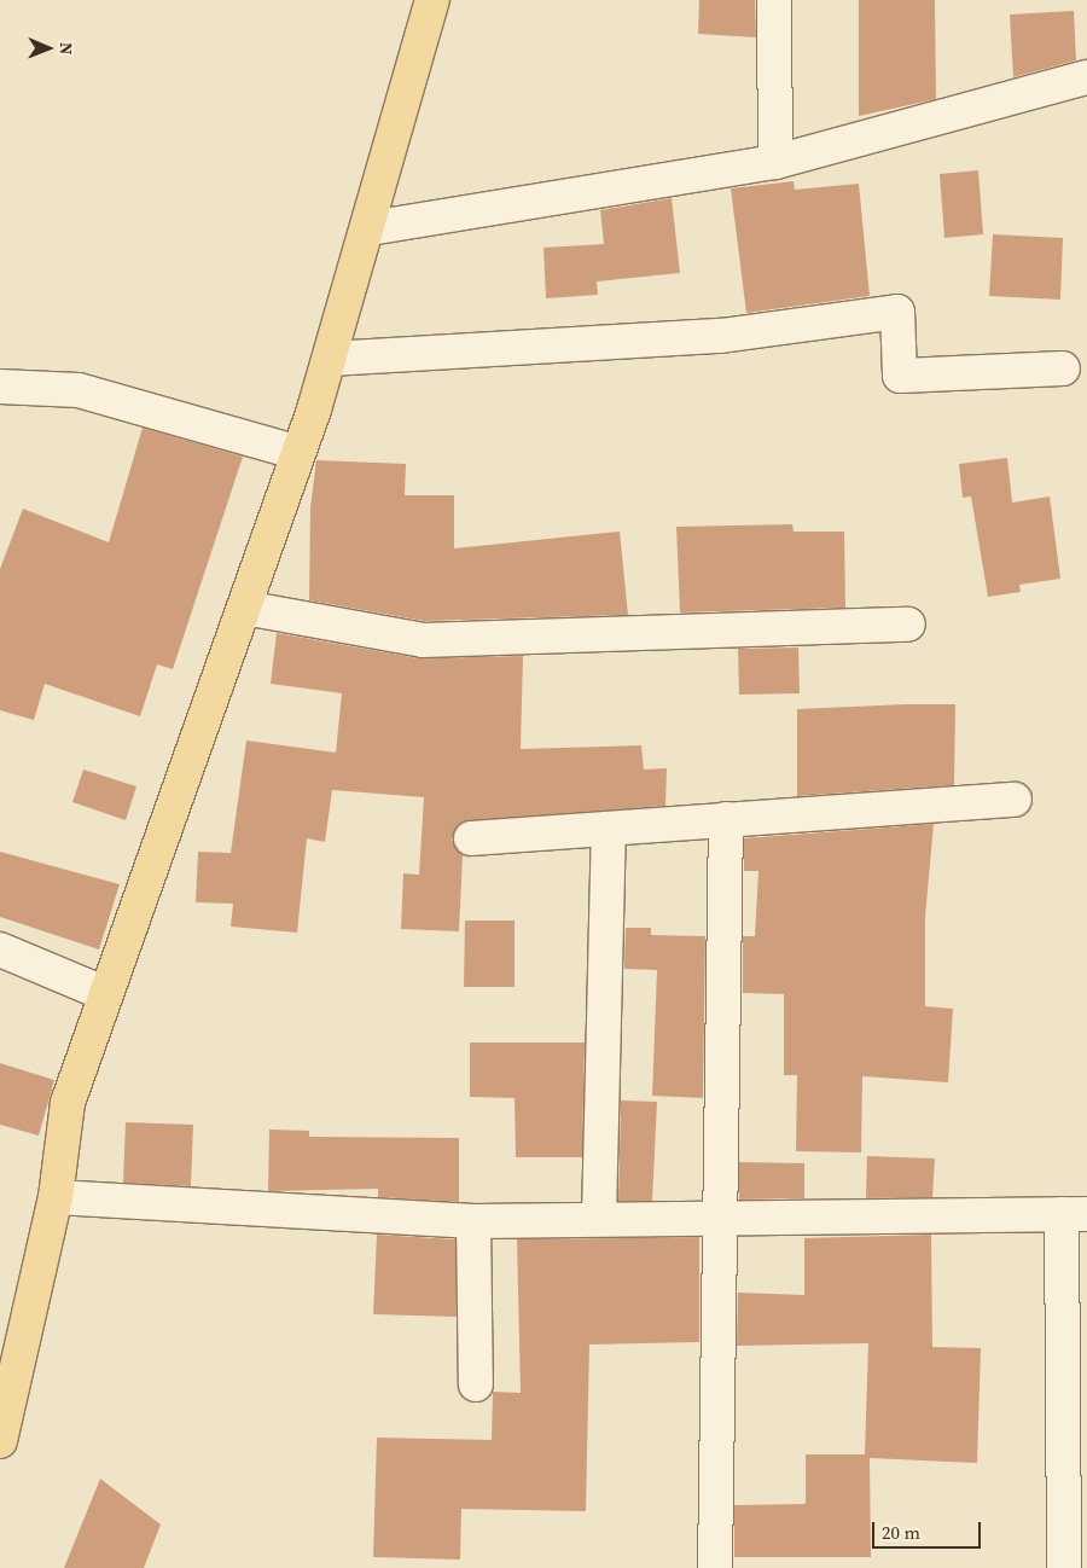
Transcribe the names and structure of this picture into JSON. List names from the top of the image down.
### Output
{
  "scale_bar": "20 m",
  "north": "right"
}
